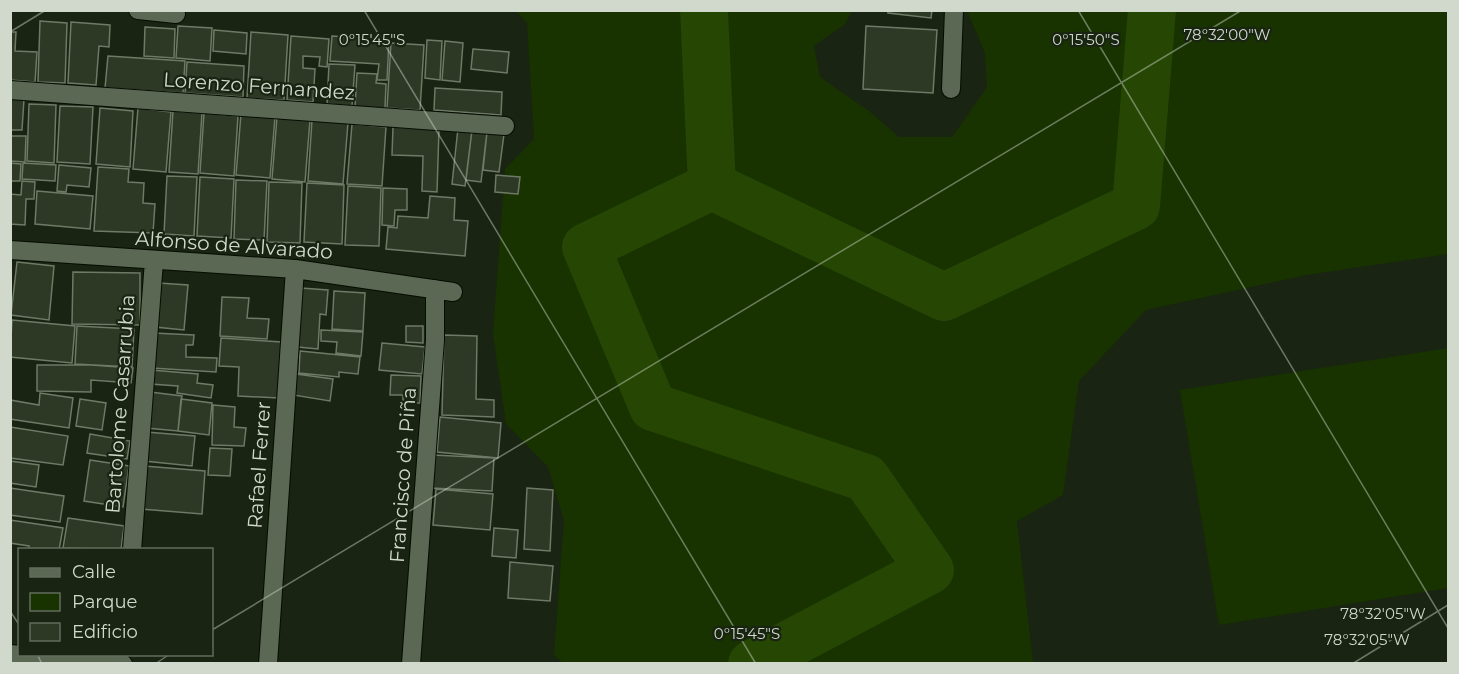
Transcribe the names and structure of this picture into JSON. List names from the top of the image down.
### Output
{
  "streets": {
    "street": [
      "Lorenzo Fernandez",
      "Alfonso de Alvarado",
      "Bartolome Casarrubia",
      "Rafael Ferrer",
      "Francisco de Piña"
    ]
  },
  "crossings": [
    ["Alfonso de Alvarado", "Bartolome Casarrubia"],
    ["Alfonso de Alvarado", "Rafael Ferrer"],
    ["Alfonso de Alvarado", "Francisco de Piña"]
  ],
  "legend": ["Calle", "Parque", "Edificio"],
  "coordinates": [
    "78°32'00\"W",
    "0°15'45\"S",
    "0°15'50\"S",
    "78°32'05\"W"
  ]
}
